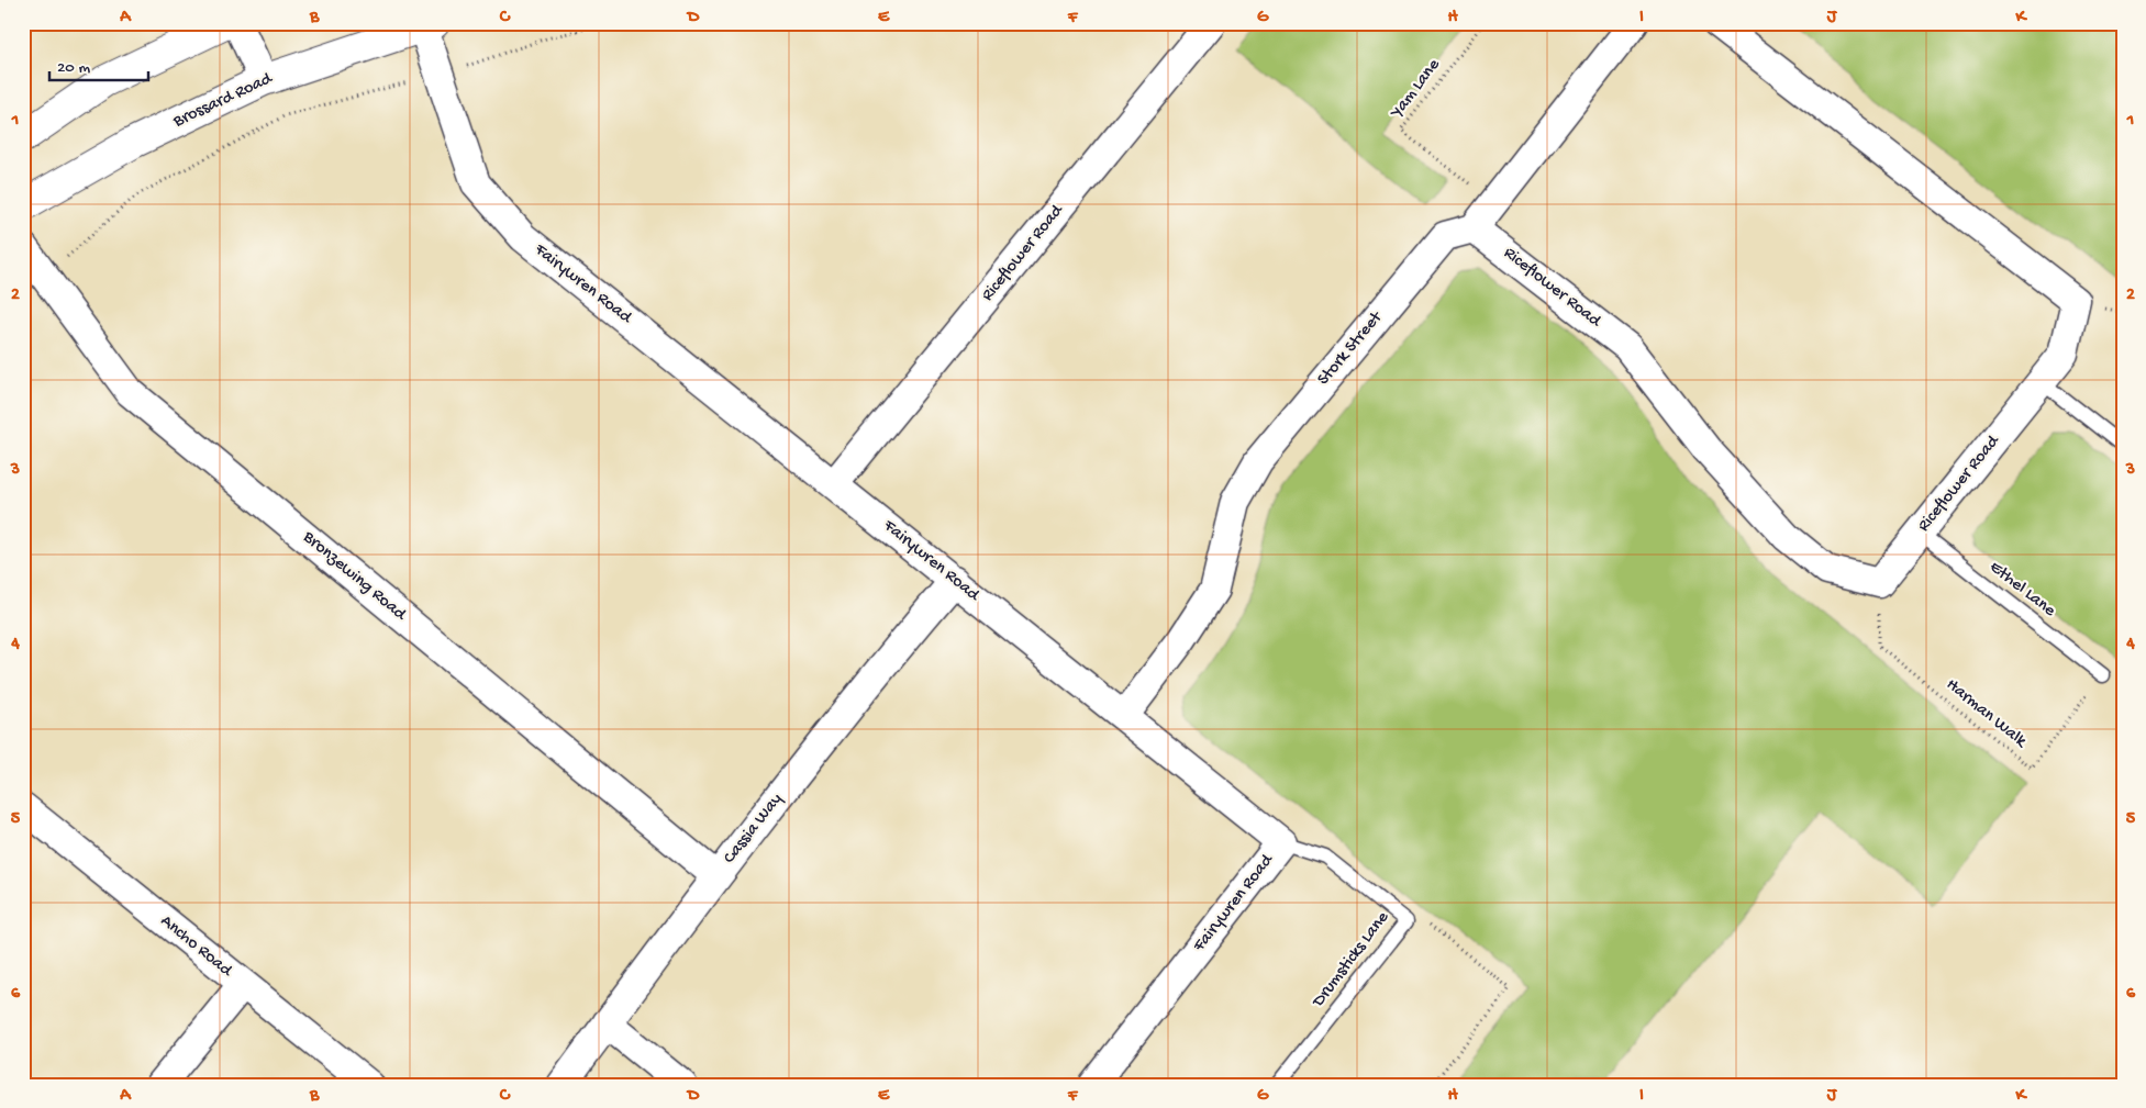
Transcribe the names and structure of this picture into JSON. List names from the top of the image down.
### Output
{
  "streets": {
    "street": [
      "Brossard Road",
      "Riceflower Road",
      "Fairywren Road",
      "Stork Street",
      "Bronzewing Road",
      "Cassia Way",
      "Ancho Road"
    ],
    "lane": ["Ethel Lane", "Drumsticks Lane"],
    "path": ["Yam Lane", "Harman Walk"]
  },
  "crossings": [
    ["Brossard Road", "Fairywren Road"],
    ["Riceflower Road", "Fairywren Road"],
    ["Riceflower Road", "Stork Street"],
    ["Riceflower Road", "Ethel Lane"],
    ["Riceflower Road", "Harman Walk"],
    ["Fairywren Road", "Stork Street"],
    ["Fairywren Road", "Cassia Way"],
    ["Fairywren Road", "Drumsticks Lane"],
    ["Bronzewing Road", "Cassia Way"],
    ["Ethel Lane", "Harman Walk"]
  ],
  "scale_bar": "20 m",
  "grid": {
    "columns": [
      "A",
      "B",
      "C",
      "D",
      "E",
      "F",
      "G",
      "H",
      "I",
      "J",
      "K"
    ],
    "rows": [
      "1",
      "2",
      "3",
      "4",
      "5",
      "6"
    ]
  }
}
